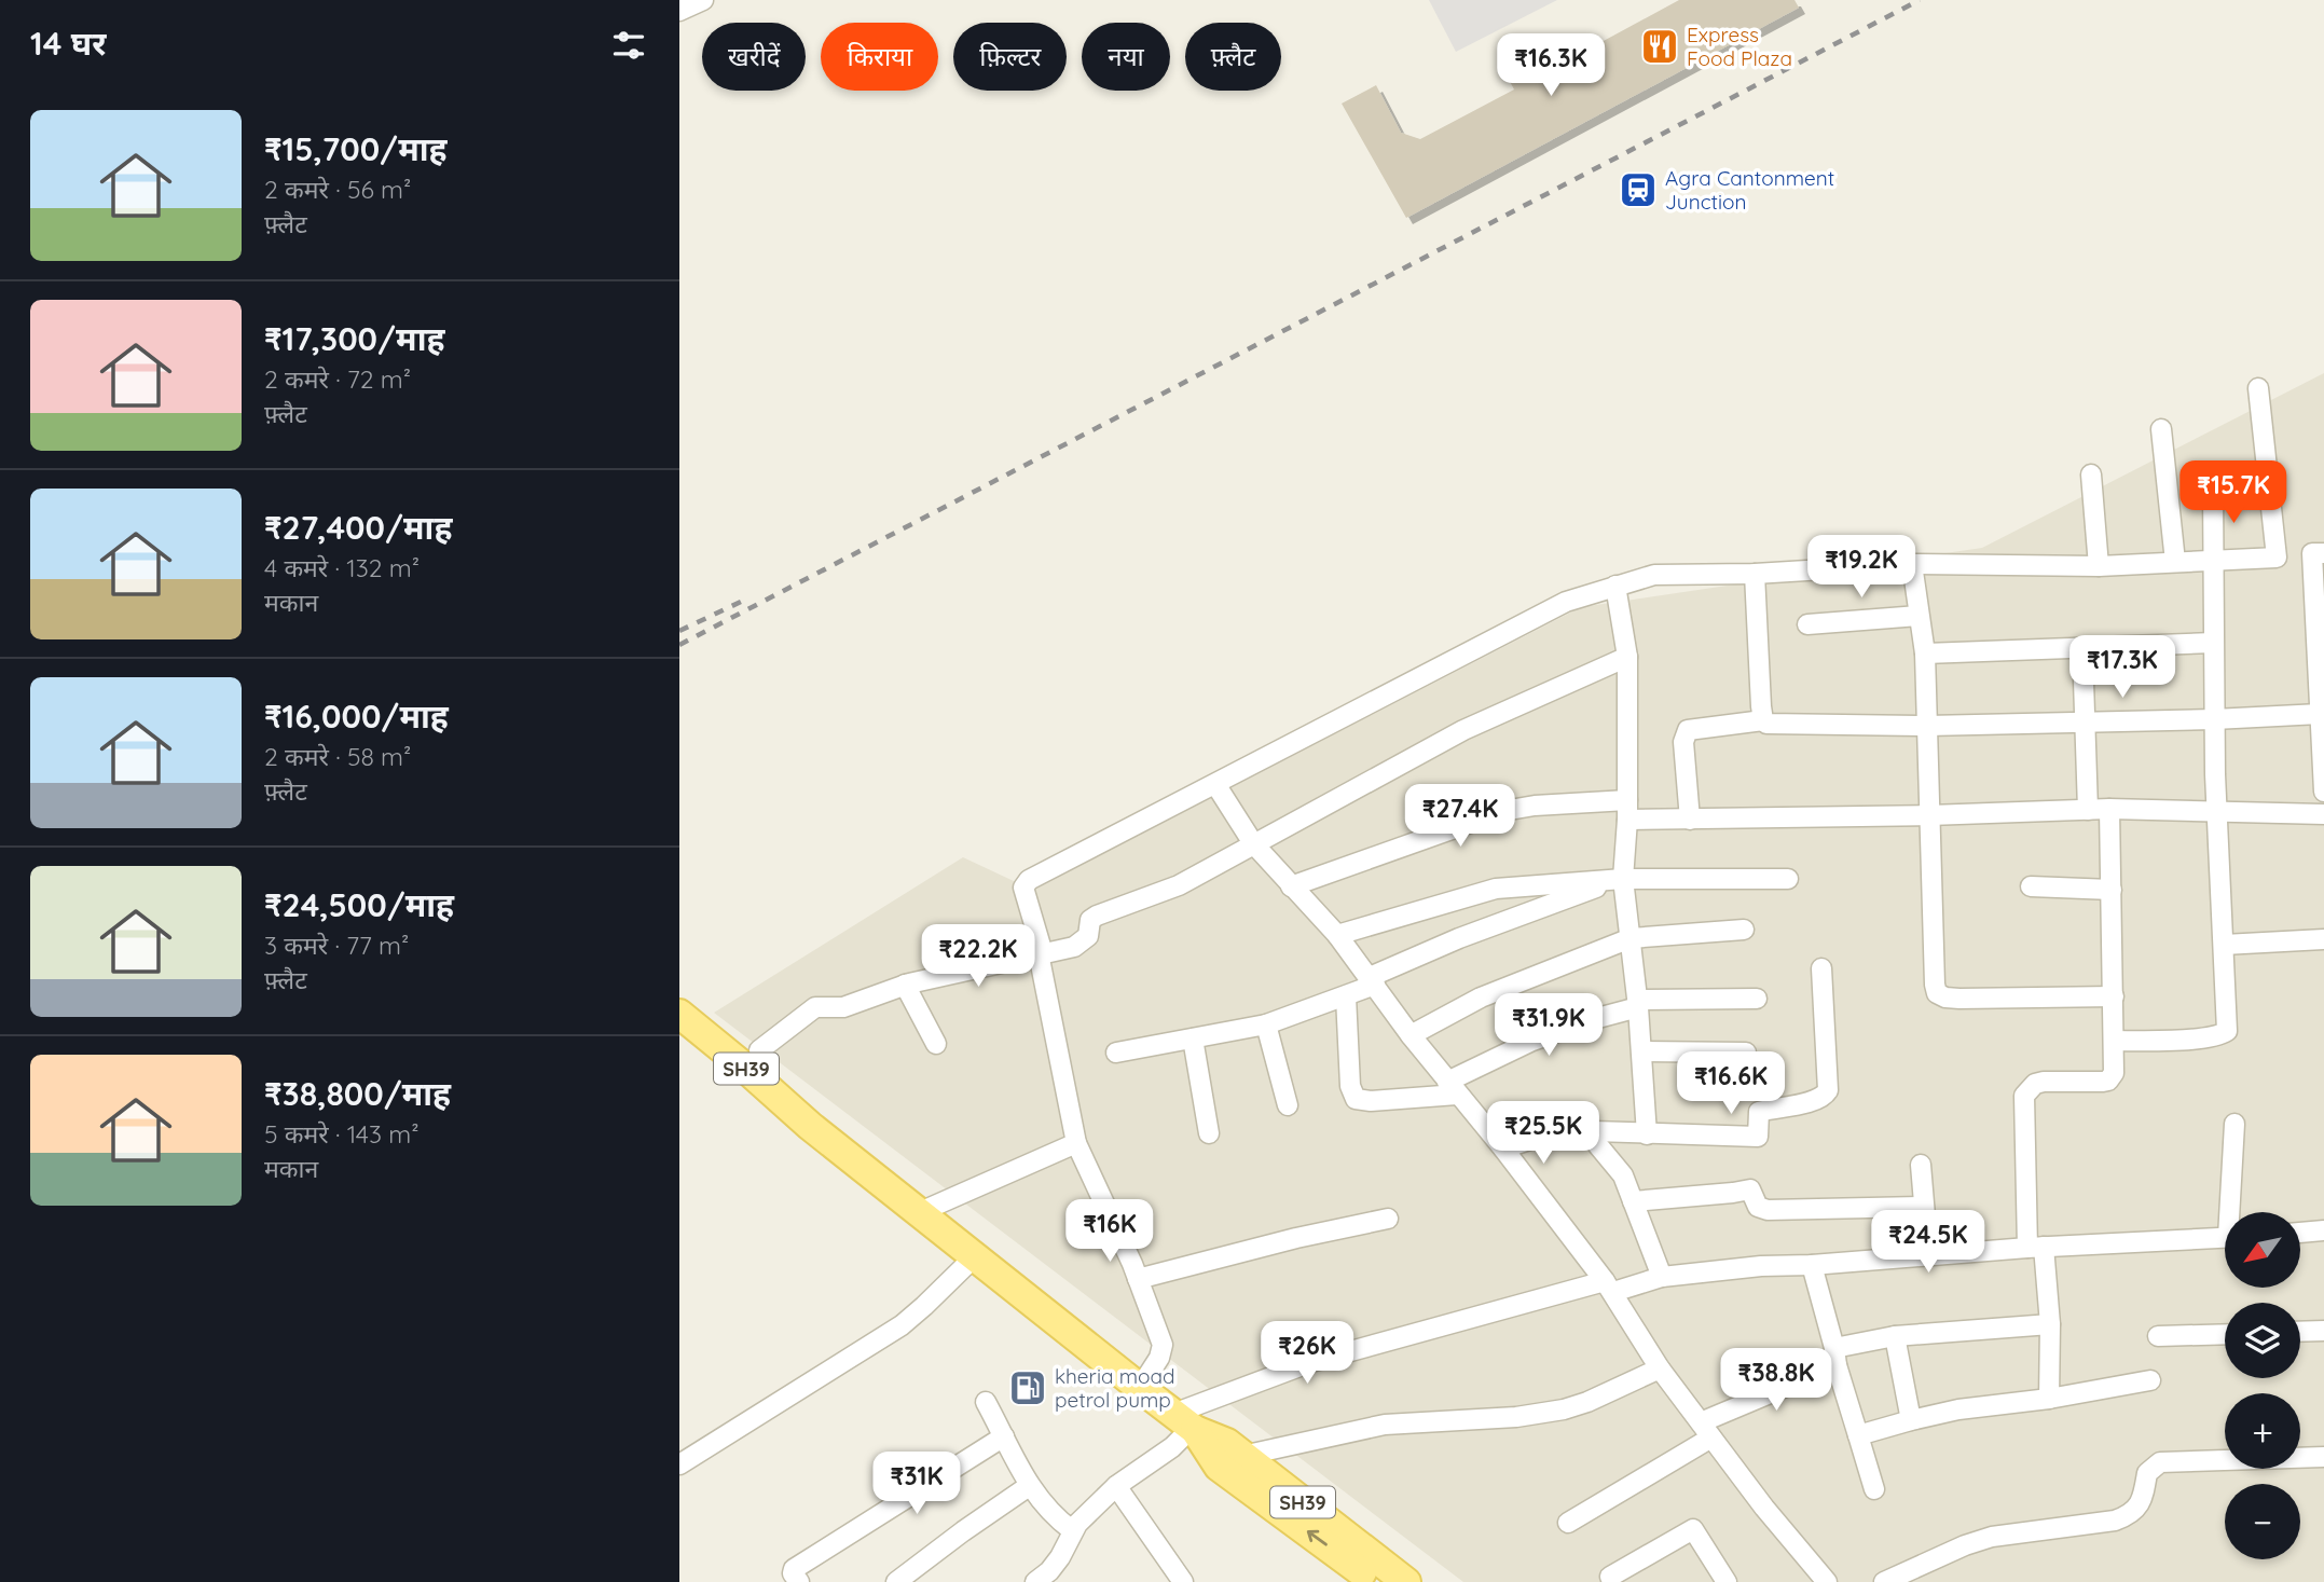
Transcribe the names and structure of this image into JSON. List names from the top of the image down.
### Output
{
  "streets": {
    "main road": ["SH39"]
  },
  "places": {
    "restaurant": ["Express Food Plaza"],
    "station": ["Agra Cantonment Junction"],
    "fuel station": ["kheria moad petrol pump"]
  },
  "north": "bottom left",
  "page": {
    "heading": "14 घर",
    "chip": [
      "खरीदें",
      "किराया",
      "फ़िल्टर",
      "नया",
      "फ़्लैट"
    ],
    "price": [
      "₹16.3K",
      "₹15.7K",
      "₹19.2K",
      "₹17.3K",
      "₹27.4K",
      "₹22.2K",
      "₹31.9K",
      "₹16.6K",
      "₹25.5K",
      "₹16K",
      "₹24.5K",
      "₹26K",
      "₹38.8K",
      "₹31K"
    ],
    "list": [
      {
        "name": "₹15,700/माह",
        "note": "2 कमरे · 56 m² · फ़्लैट"
      },
      {
        "name": "₹17,300/माह",
        "note": "2 कमरे · 72 m² · फ़्लैट"
      },
      {
        "name": "₹27,400/माह",
        "note": "4 कमरे · 132 m² · मकान"
      },
      {
        "name": "₹16,000/माह",
        "note": "2 कमरे · 58 m² · फ़्लैट"
      },
      {
        "name": "₹24,500/माह",
        "note": "3 कमरे · 77 m² · फ़्लैट"
      },
      {
        "name": "₹38,800/माह",
        "note": "5 कमरे · 143 m² · मकान"
      }
    ],
    "map_buttons": ["+", "−"]
  }
}
